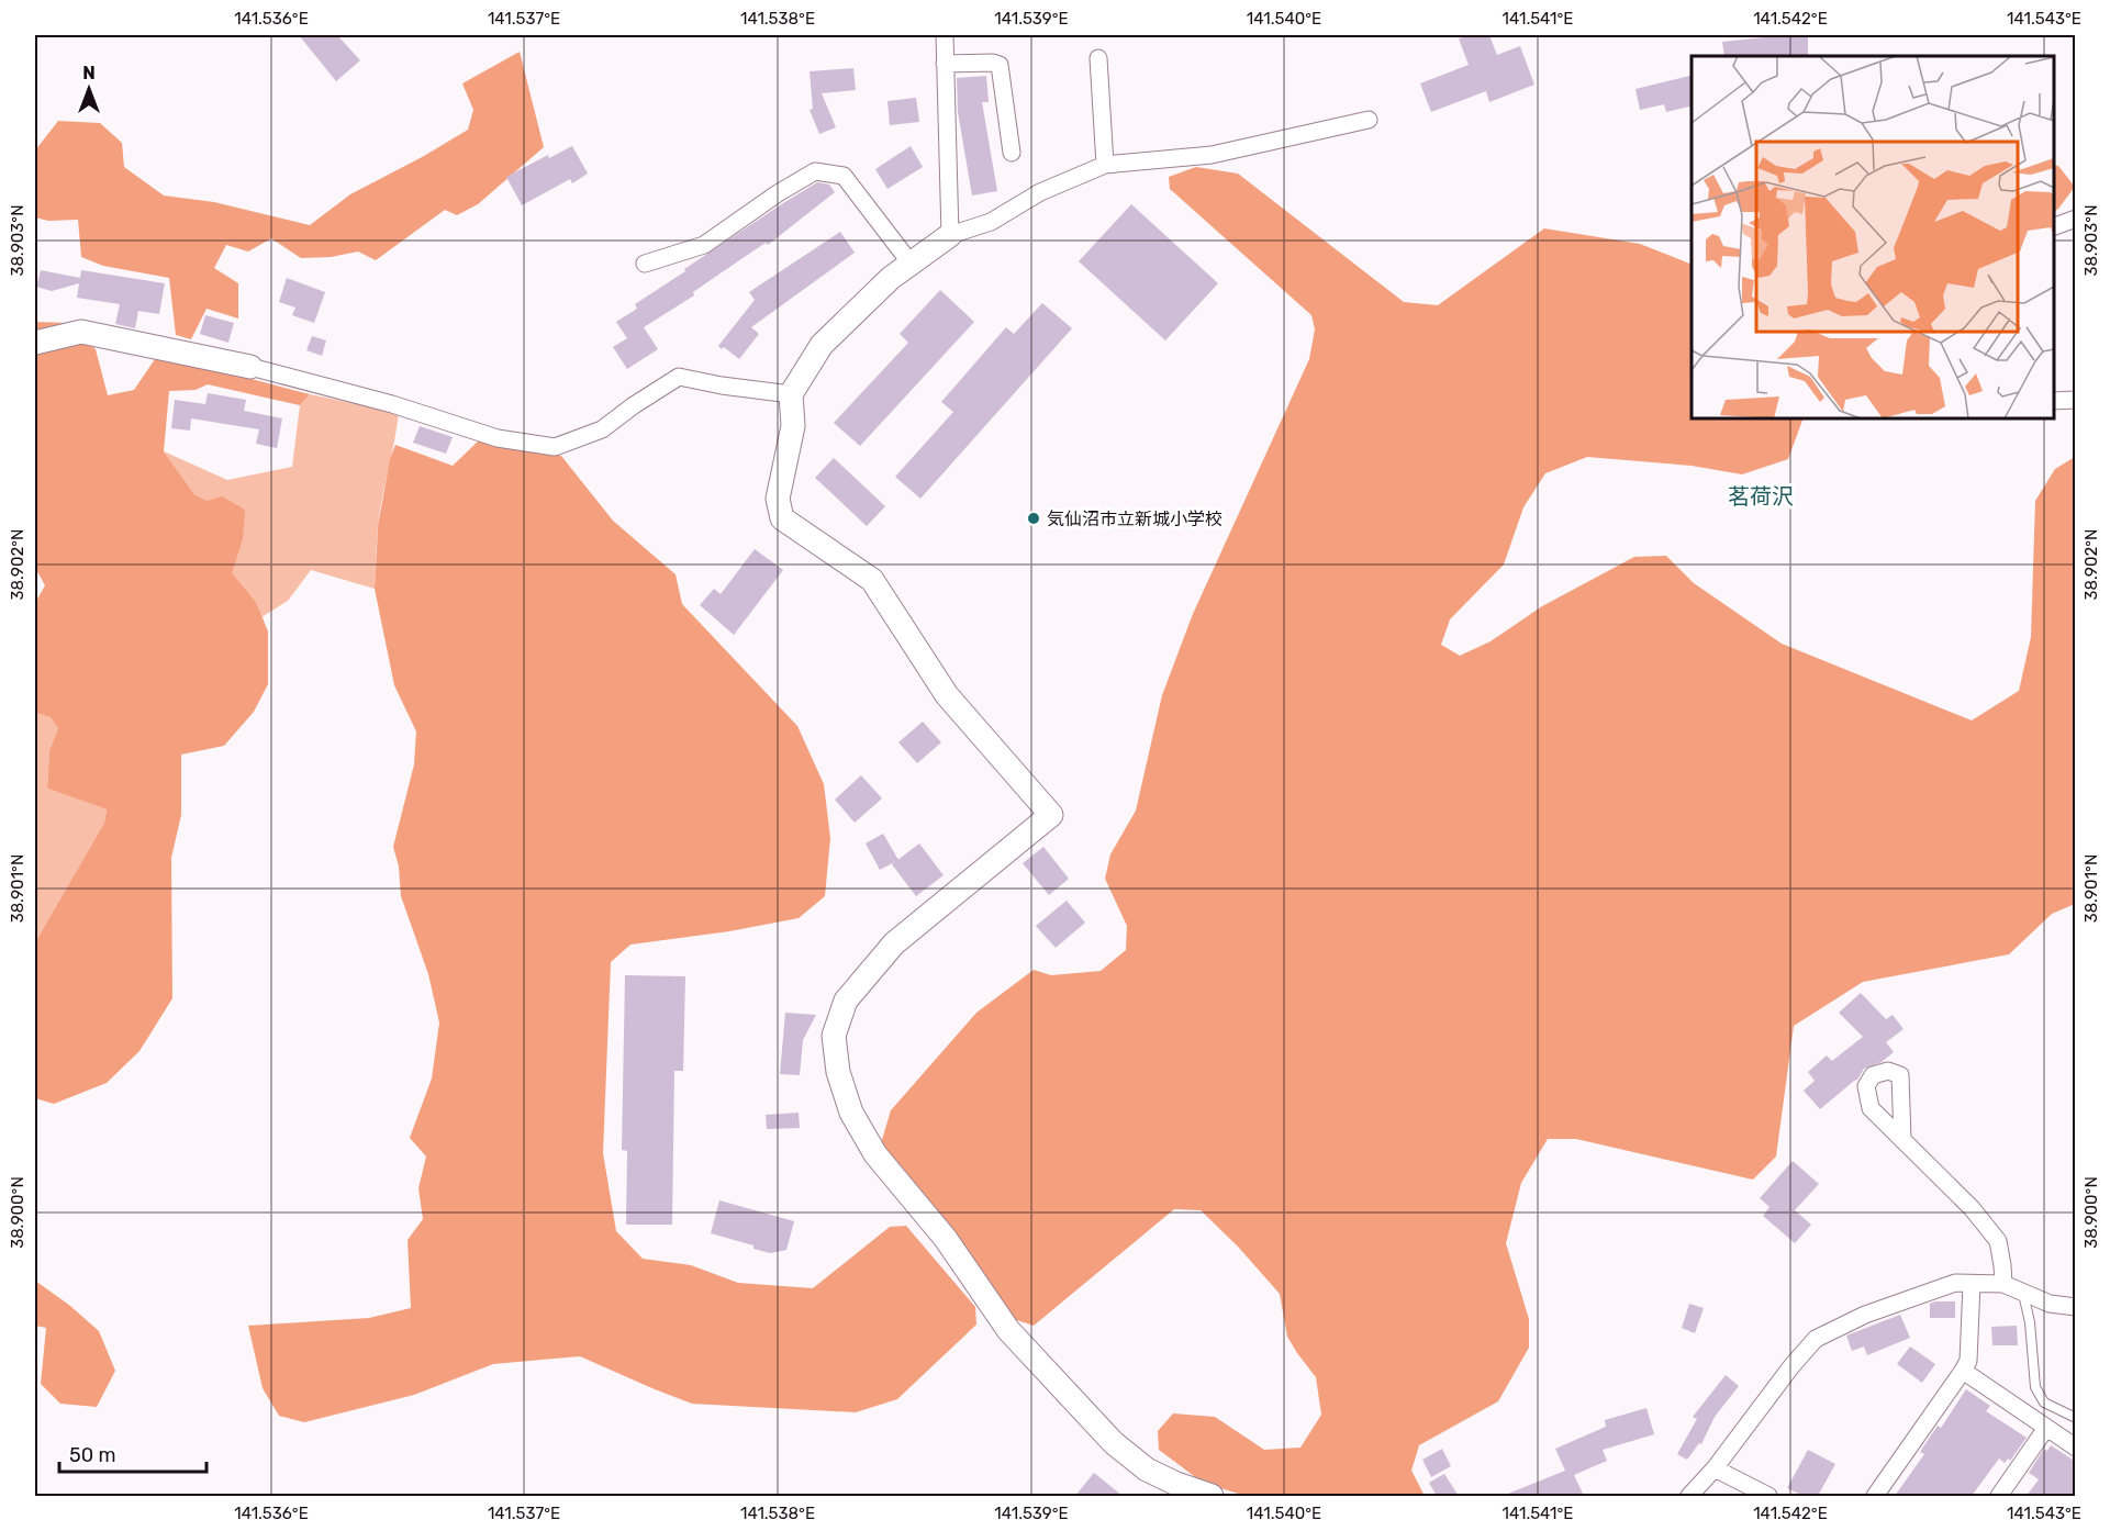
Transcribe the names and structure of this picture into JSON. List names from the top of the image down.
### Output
{
  "districts": ["茗荷沢"],
  "places": ["気仙沼市立新城小学校"],
  "scale_bar": "50 m",
  "north": "top",
  "coordinates": [
    "141.536°E",
    "141.537°E",
    "141.538°E",
    "141.539°E",
    "141.540°E",
    "141.541°E",
    "141.542°E",
    "141.543°E",
    "38.903°N",
    "38.902°N",
    "38.901°N",
    "38.900°N"
  ]
}
